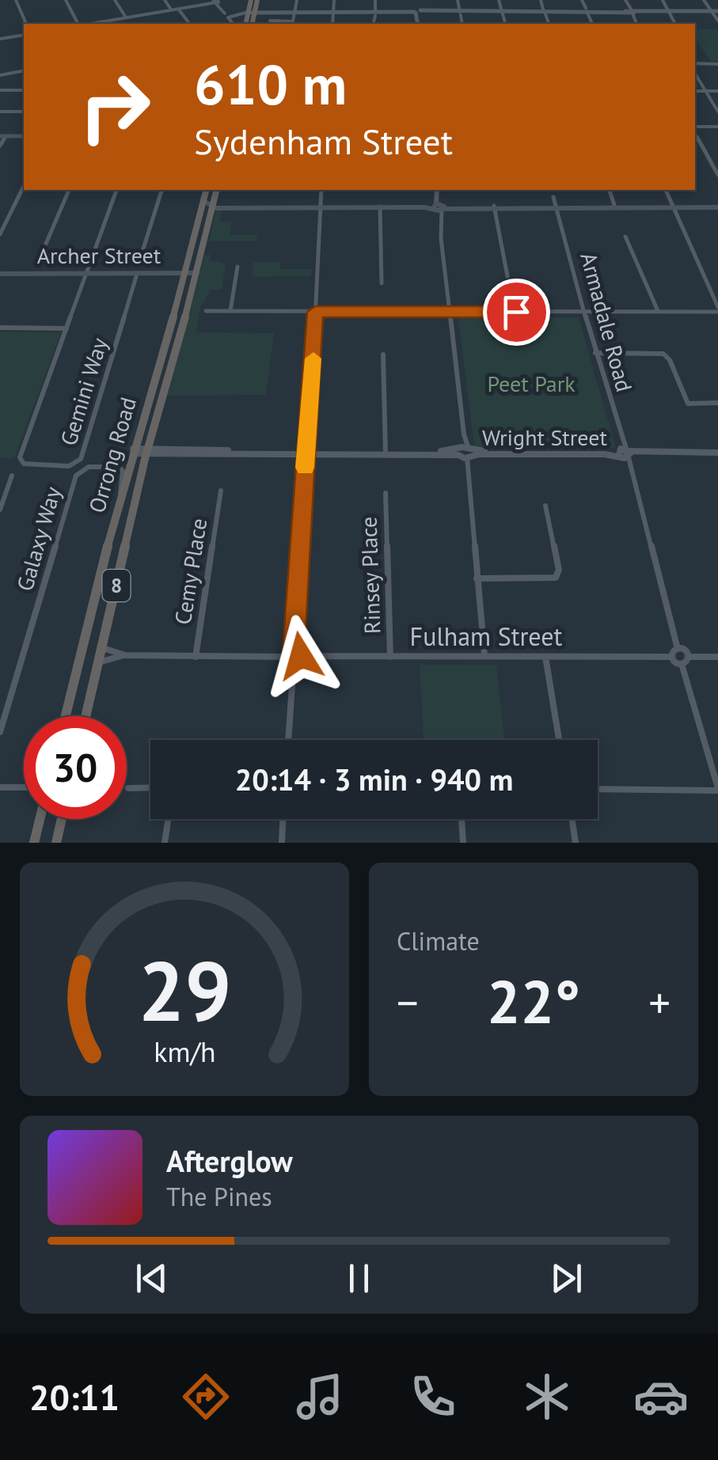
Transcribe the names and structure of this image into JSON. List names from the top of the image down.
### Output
{
  "streets": {
    "highway": ["Orrong Road", "8"],
    "main road": ["Archer Street"],
    "street": [
      "Armadale Road",
      "Gemini Way",
      "Wright Street",
      "Galaxy Way",
      "Cemy Place",
      "Rinsey Place",
      "Fulham Street"
    ]
  },
  "crossings": [
    ["Archer Street", "Gemini Way"],
    ["Archer Street", "Orrong Road"],
    ["Armadale Road", "Wright Street"],
    ["Wright Street", "Orrong Road"],
    ["Orrong Road", "Galaxy Way"],
    ["Rinsey Place", "Fulham Street"]
  ],
  "parks": ["Peet Park"],
  "page": {
    "turn": ["610 m", "Sydenham Street"],
    "limit": "30",
    "trip": "20:14 · 3 min · 940 m",
    "tile": "Climate",
    "heat": ["−", "22°", "+"],
    "song": ["Afterglow", "The Pines"],
    "tabs": "20:11",
    "gauge": ["29", "km/h"]
  }
}
